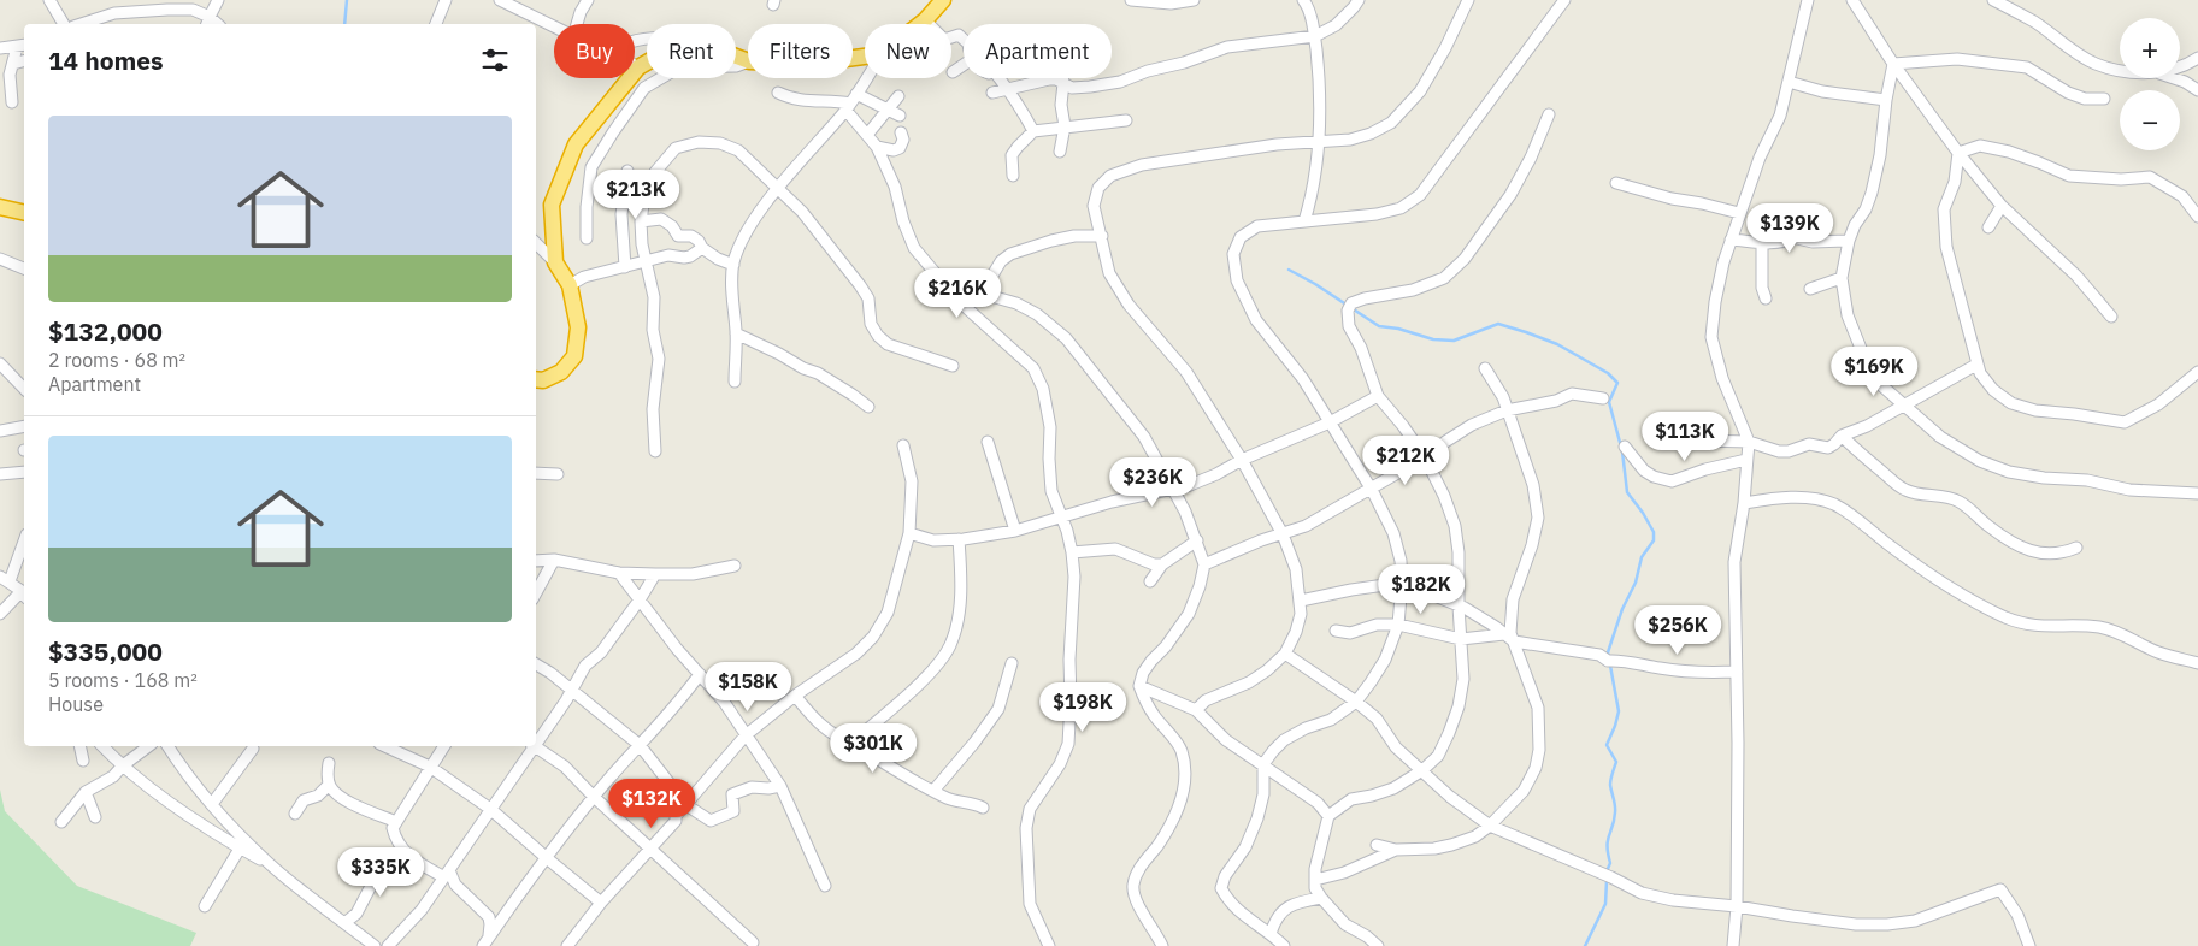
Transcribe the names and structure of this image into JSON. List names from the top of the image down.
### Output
{
  "page": {
    "map_buttons": ["+", "−"],
    "chip": [
      "Buy",
      "Rent",
      "Filters",
      "New",
      "Apartment"
    ],
    "heading": "14 homes",
    "list": [
      {
        "name": "$132,000",
        "note": "2 rooms · 68 m² · Apartment"
      },
      {
        "name": "$335,000",
        "note": "5 rooms · 168 m² · House"
      }
    ],
    "price": [
      "$213K",
      "$139K",
      "$216K",
      "$169K",
      "$113K",
      "$212K",
      "$236K",
      "$182K",
      "$256K",
      "$158K",
      "$198K",
      "$301K",
      "$132K",
      "$335K"
    ]
  }
}
